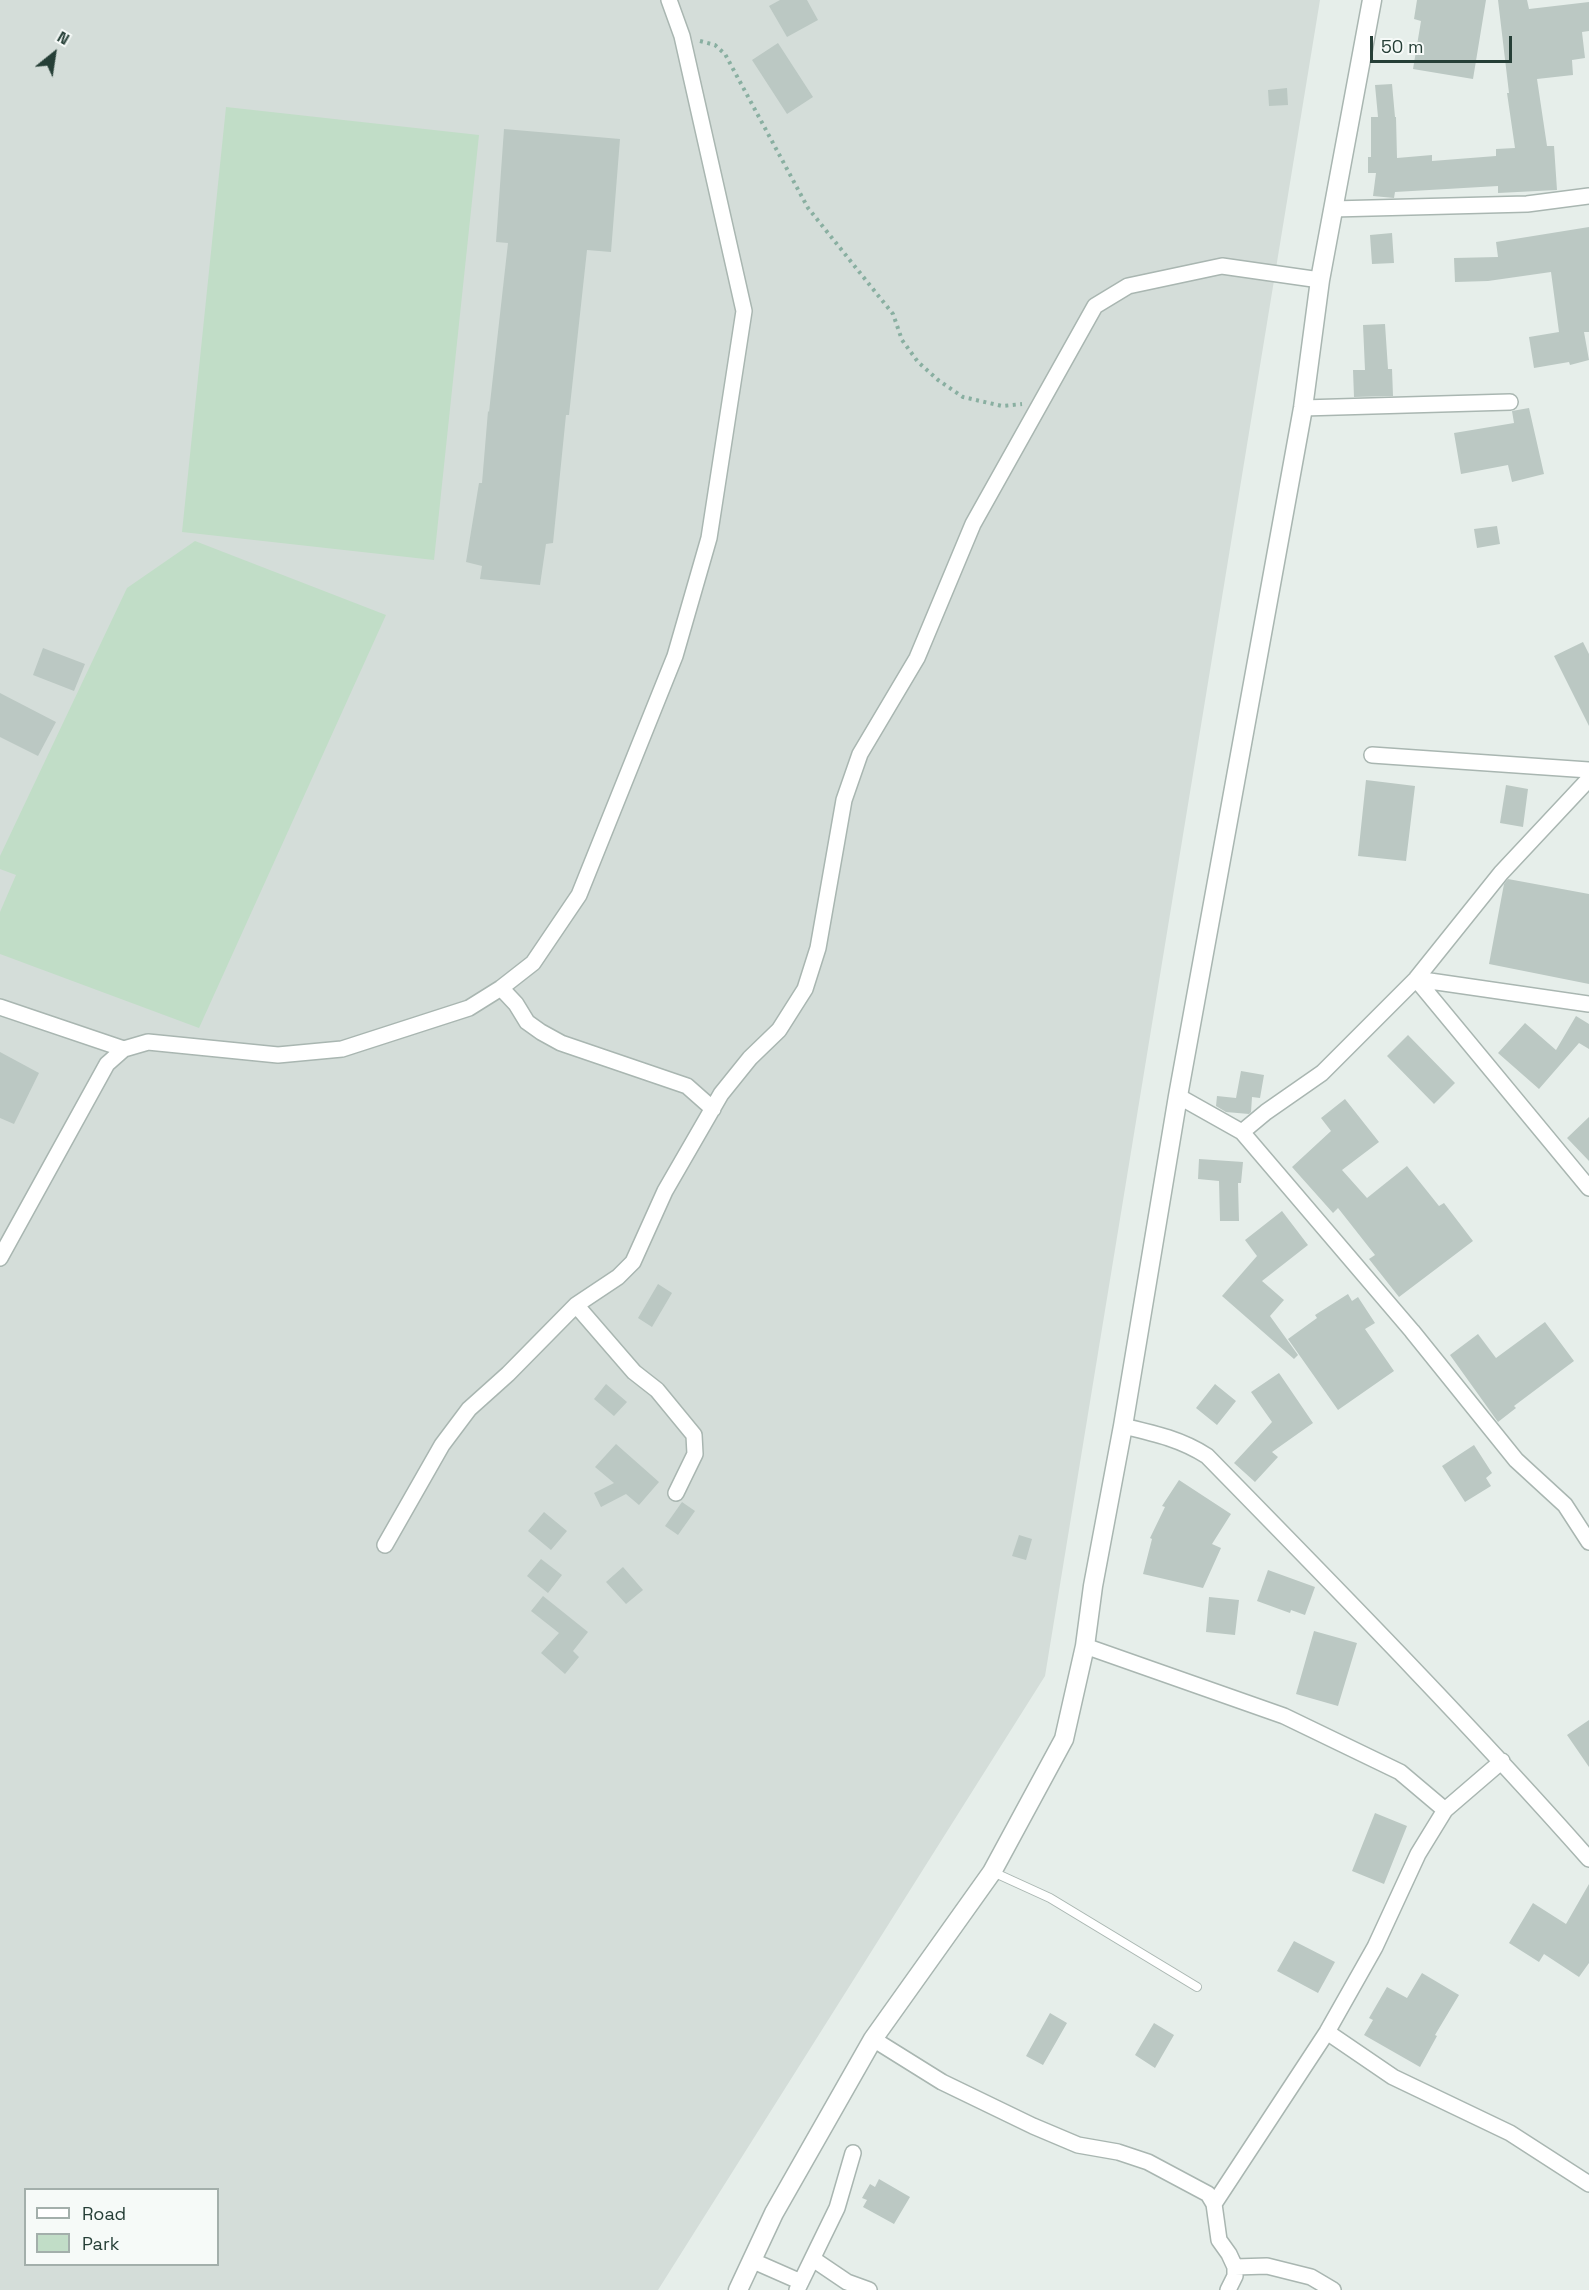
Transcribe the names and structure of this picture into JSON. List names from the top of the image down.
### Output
{
  "legend": ["Road", "Park"],
  "scale_bar": "50 m",
  "north": "top right"
}
